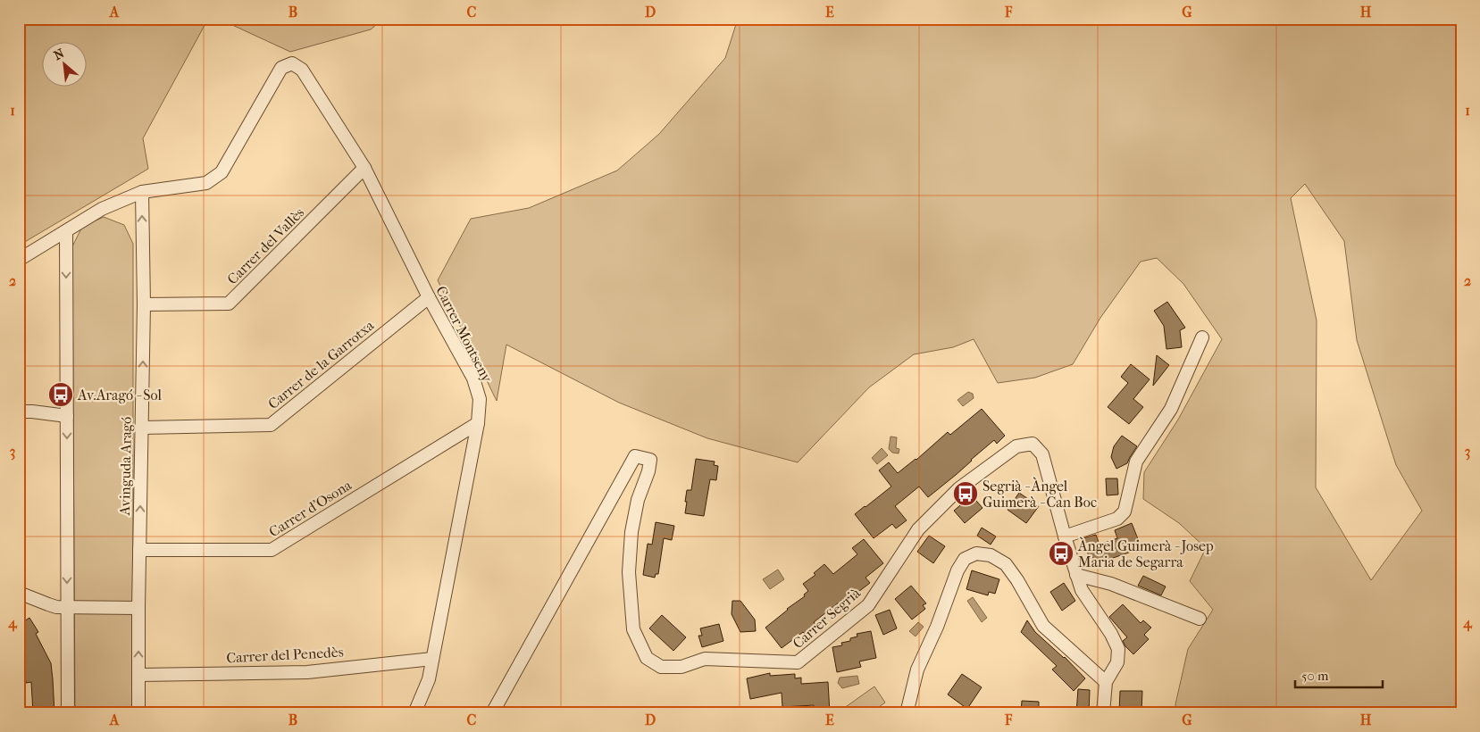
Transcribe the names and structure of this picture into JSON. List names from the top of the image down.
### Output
{
  "streets": {
    "street": [
      "Carrer del Vallès",
      "Carrer Montseny",
      "Carrer de la Garrotxa",
      "Avinguda Aragó",
      "Carrer d'Osona",
      "Carrer Segrià",
      "Carrer del Penedès"
    ]
  },
  "crossings": [
    ["Carrer del Vallès", "Carrer Montseny"],
    ["Carrer del Vallès", "Avinguda Aragó"],
    ["Carrer Montseny", "Carrer de la Garrotxa"],
    ["Carrer Montseny", "Avinguda Aragó"],
    ["Carrer Montseny", "Carrer d'Osona"],
    ["Carrer Montseny", "Carrer del Penedès"],
    ["Carrer de la Garrotxa", "Avinguda Aragó"],
    ["Avinguda Aragó", "Carrer d'Osona"],
    ["Avinguda Aragó", "Carrer del Penedès"]
  ],
  "places": {
    "bus stop": ["Av.Aragó - Sol", "Segrià - Àngel Guimerà - Can Boc", "Àngel Guimerà - Josep Maria de Segarra"]
  },
  "scale_bar": "50 m",
  "north": "top left",
  "grid": {
    "columns": [
      "A",
      "B",
      "C",
      "D",
      "E",
      "F",
      "G",
      "H"
    ],
    "rows": [
      "1",
      "2",
      "3",
      "4"
    ]
  }
}
